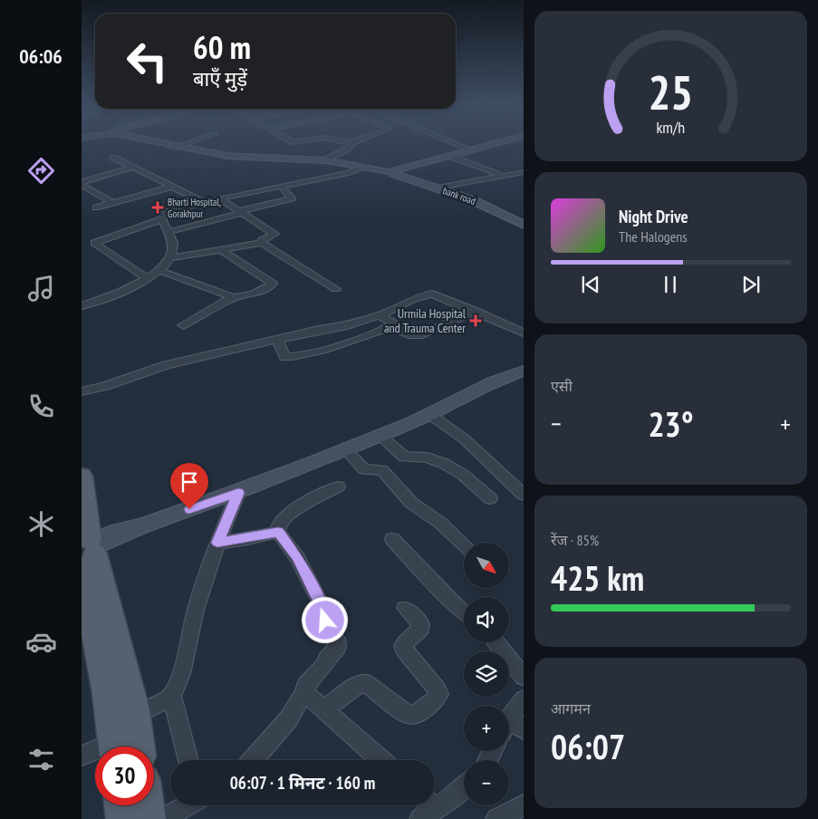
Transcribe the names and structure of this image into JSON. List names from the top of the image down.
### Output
{
  "streets": {
    "main road": ["bank road"]
  },
  "places": {
    "health": ["Bharti Hospital, Gorakhpur", "Urmila Hospital and Trauma Center"]
  },
  "north": "bottom right",
  "page": {
    "tabs": "06:06",
    "turn": ["60 m", "बाएँ मुड़ें"],
    "song": ["Night Drive", "The Halogens"],
    "tile": [
      "एसी",
      ["रेंज · 85%", "425 km"],
      ["आगमन", "06:07"]
    ],
    "heat": ["−", "23°", "+"],
    "map_buttons": ["+", "−"],
    "limit": "30",
    "trip": "06:07 · 1 मिनट · 160 m",
    "gauge": ["25", "km/h"]
  }
}
